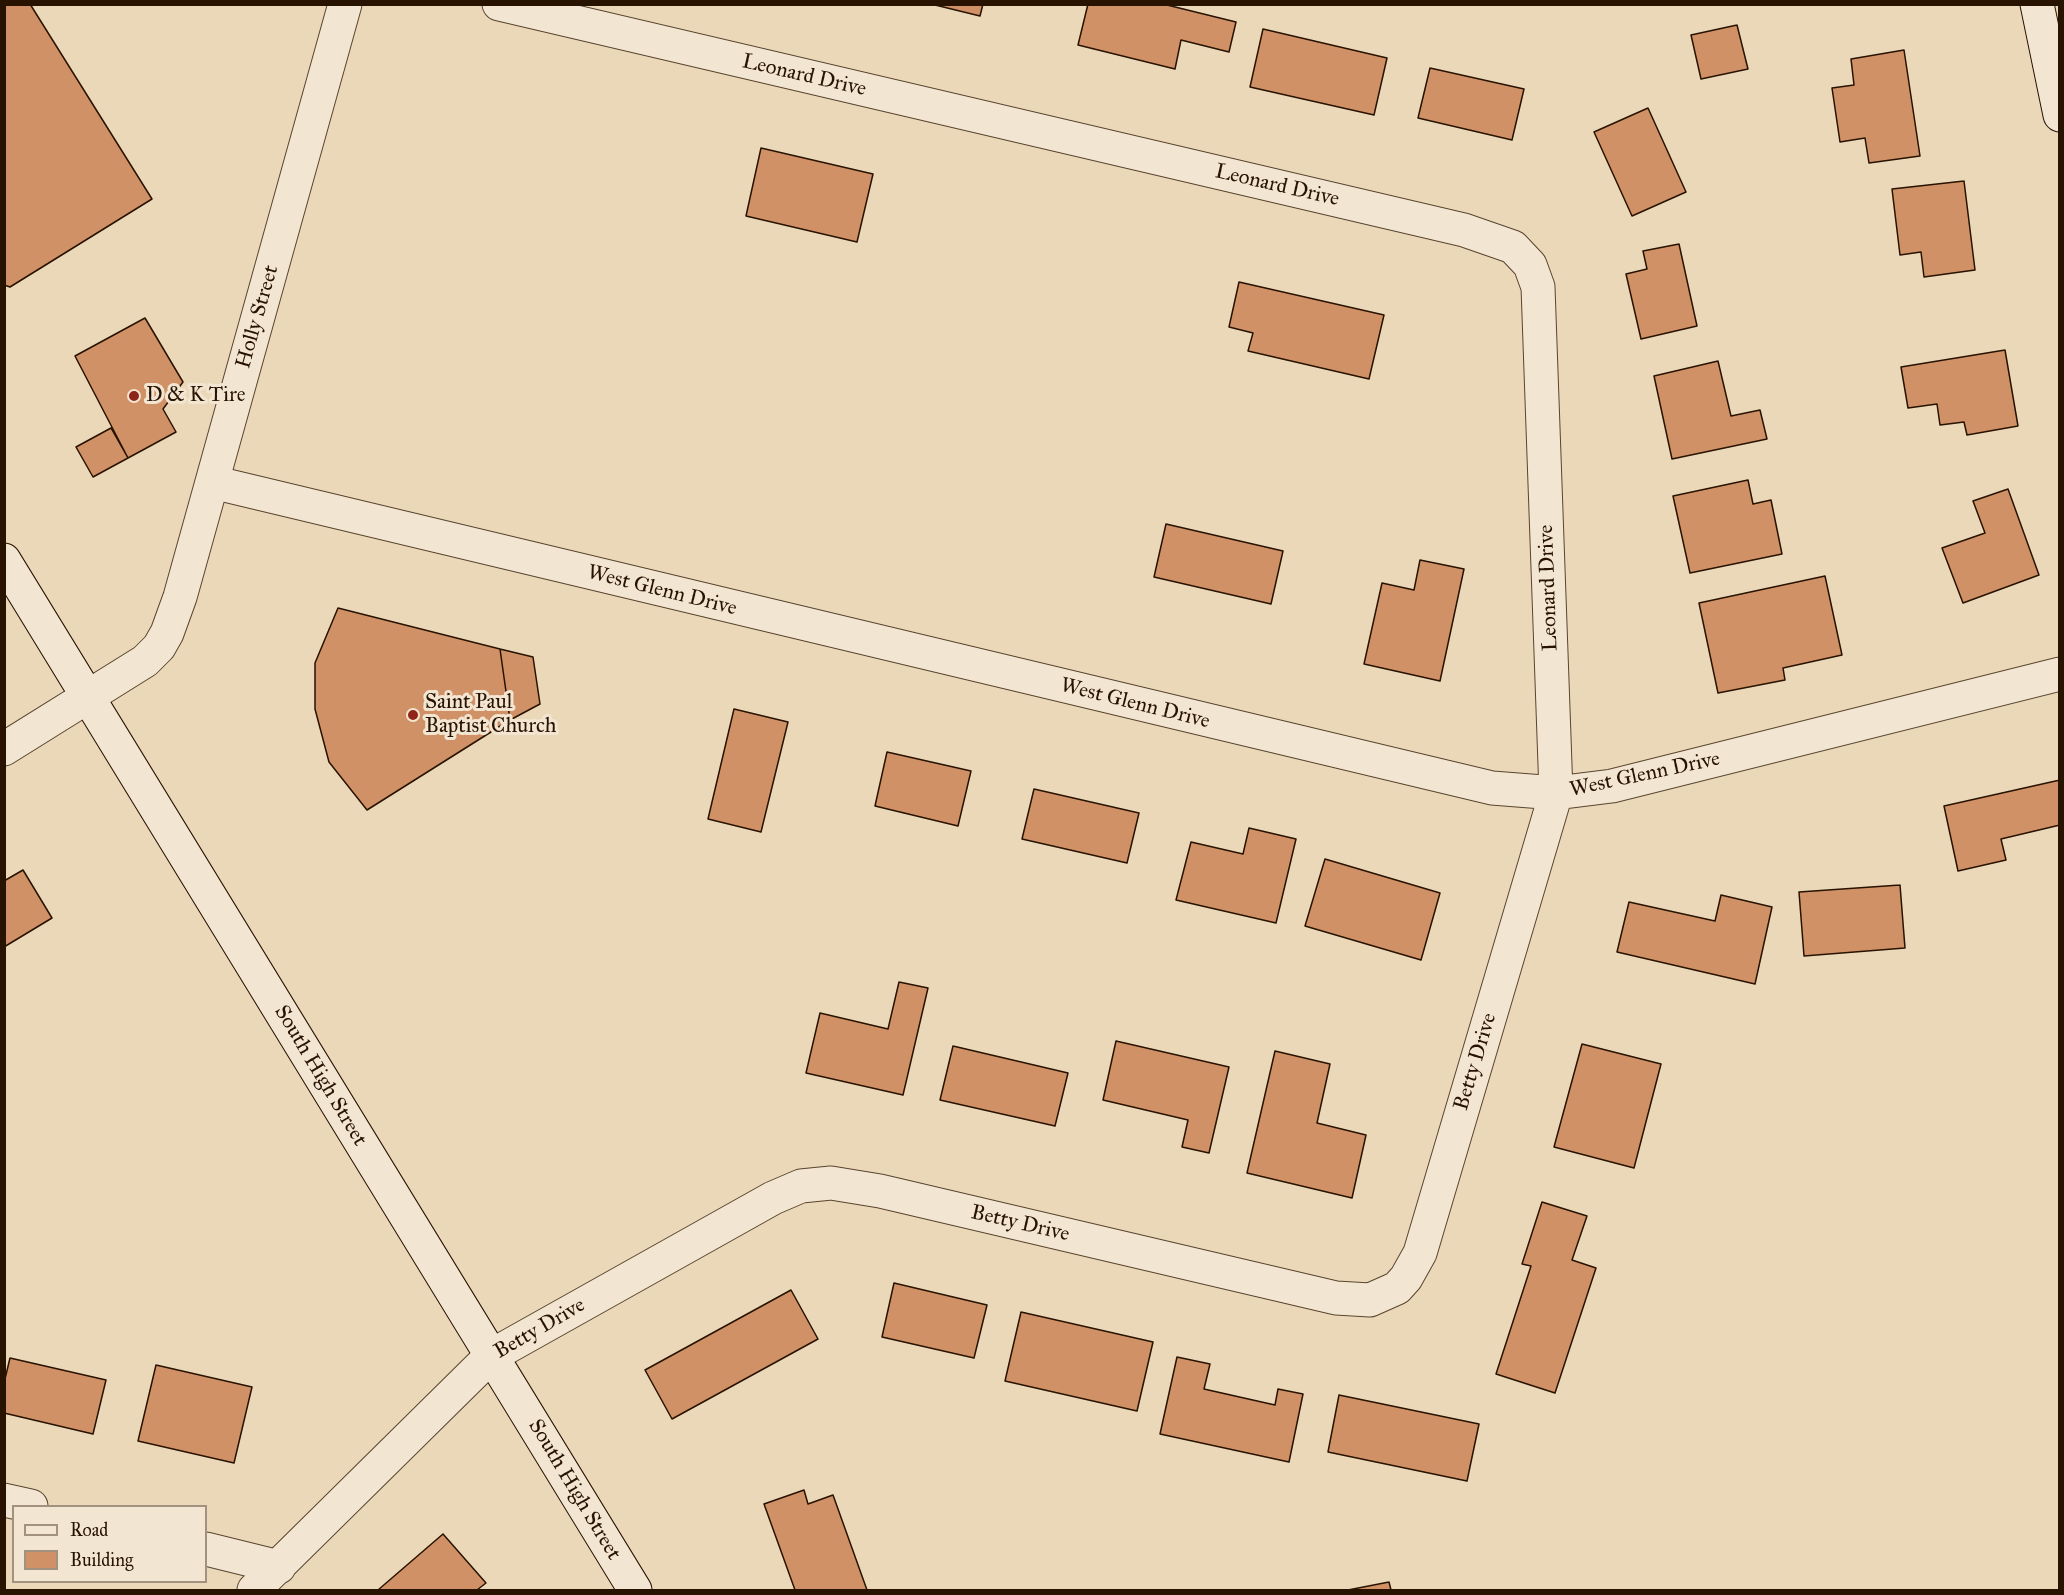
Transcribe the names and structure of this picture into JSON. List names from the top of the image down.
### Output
{
  "streets": {
    "street": [
      "Leonard Drive",
      "Holly Street",
      "West Glenn Drive",
      "Betty Drive",
      "South High Street"
    ]
  },
  "crossings": [
    ["Leonard Drive", "West Glenn Drive"],
    ["Leonard Drive", "Betty Drive"],
    ["Holly Street", "West Glenn Drive"],
    ["Holly Street", "South High Street"],
    ["West Glenn Drive", "Betty Drive"],
    ["Betty Drive", "South High Street"]
  ],
  "places": ["D & K Tire", "Saint Paul Baptist Church"],
  "legend": ["Road", "Building"]
}
